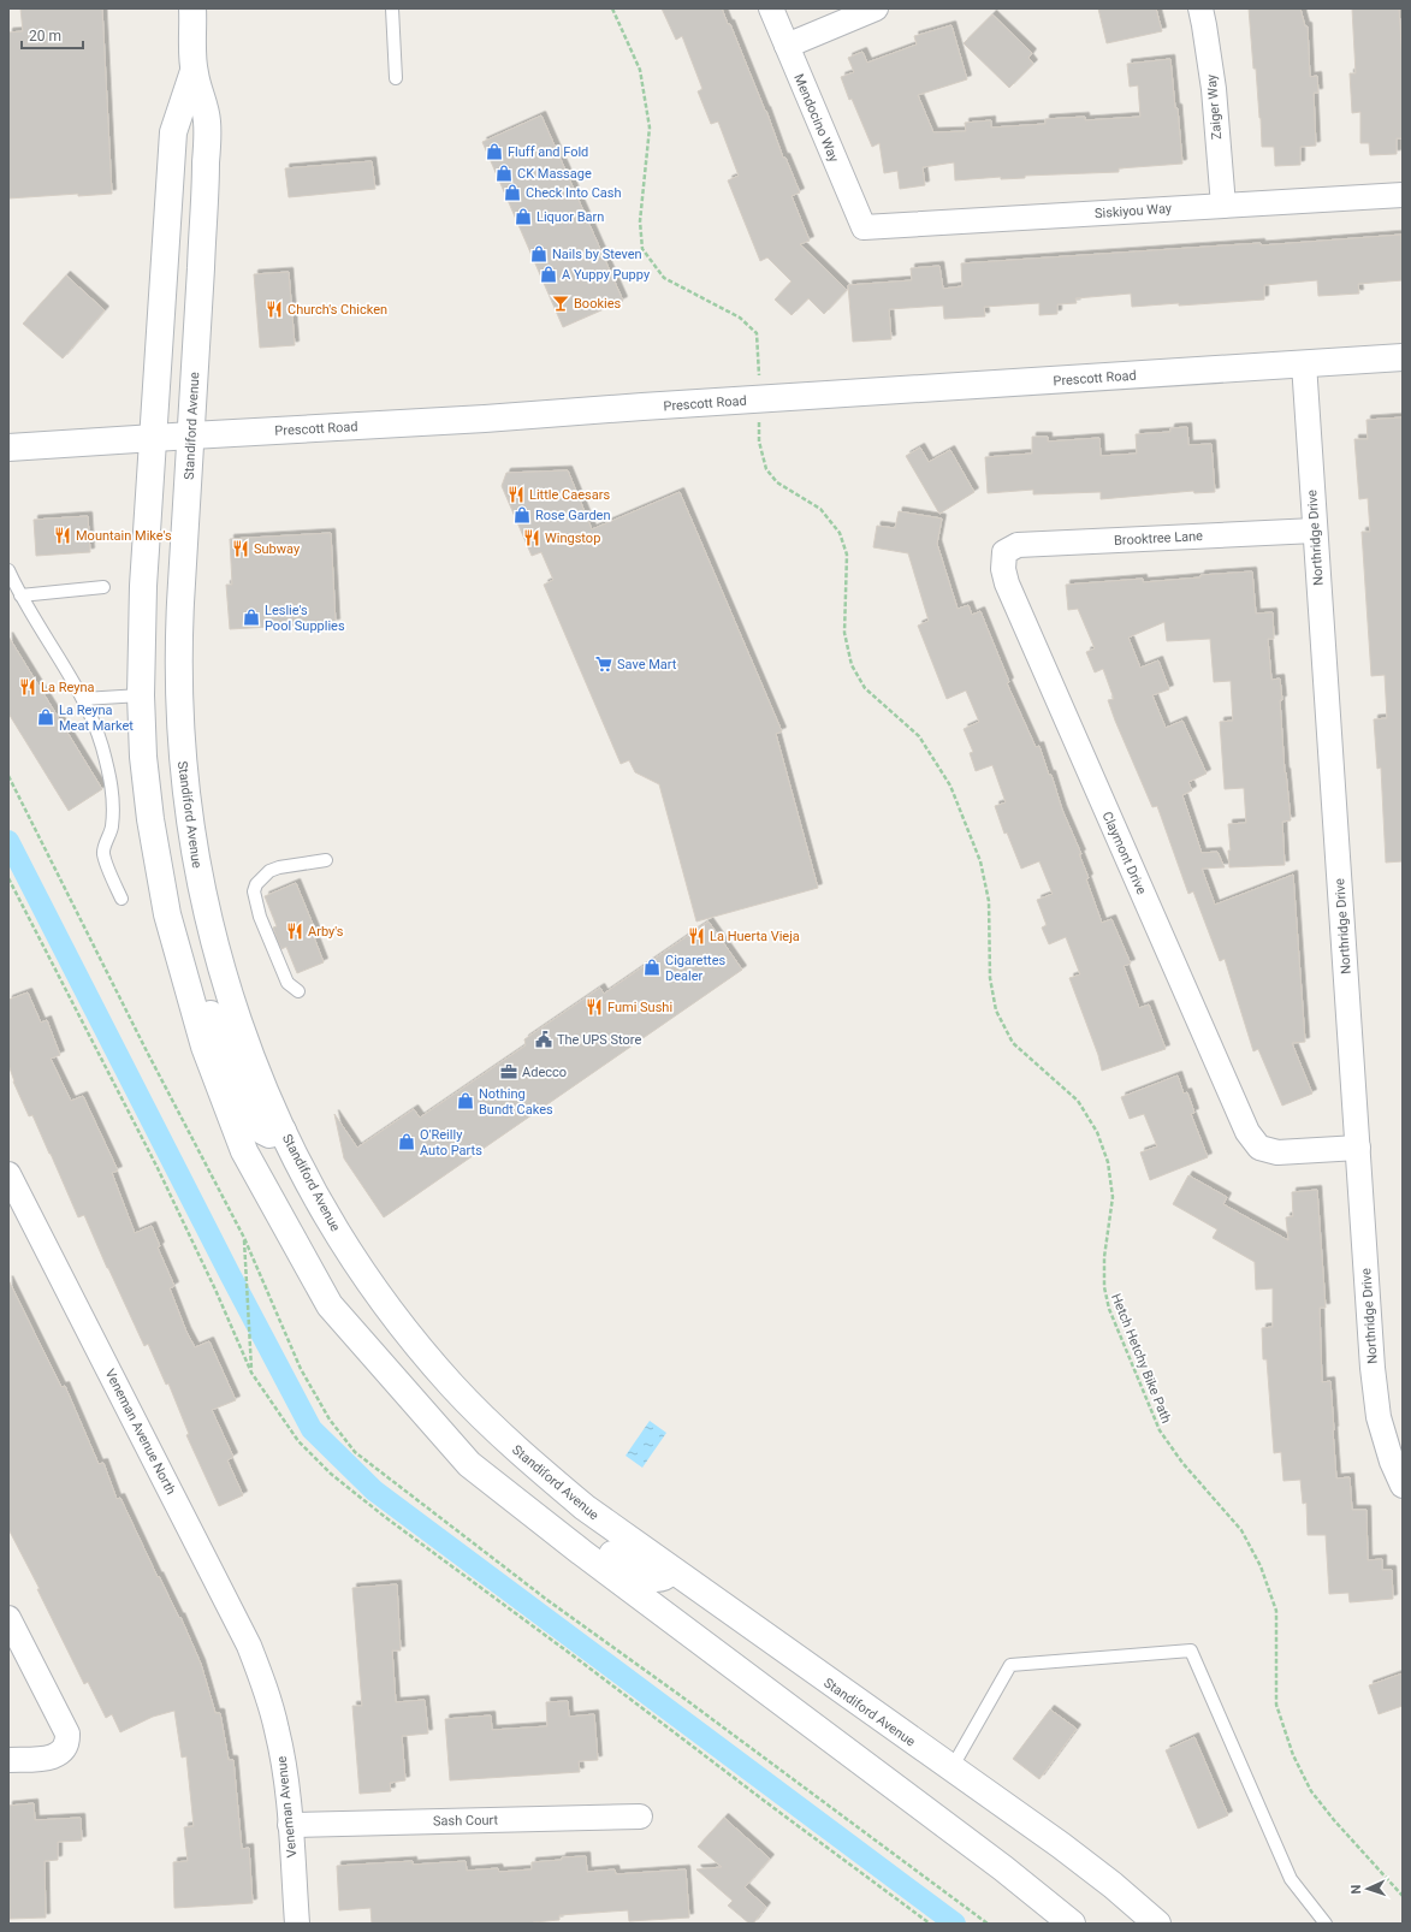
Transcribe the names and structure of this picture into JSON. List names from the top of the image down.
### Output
{
  "streets": {
    "main road": ["Prescott Road", "Standiford Avenue"],
    "street": [
      "Zaiger Way",
      "Mendocino Way",
      "Siskiyou Way",
      "Brooktree Lane",
      "Northridge Drive",
      "Claymont Drive",
      "Veneman Avenue North",
      "Veneman Avenue",
      "Sash Court"
    ],
    "path": ["Hetch Hetchy Bike Path"]
  },
  "crossings": [
    ["Zaiger Way", "Siskiyou Way"],
    ["Mendocino Way", "Siskiyou Way"],
    ["Prescott Road", "Standiford Avenue"],
    ["Prescott Road", "Northridge Drive"],
    ["Brooktree Lane", "Northridge Drive"],
    ["Brooktree Lane", "Claymont Drive"],
    ["Northridge Drive", "Claymont Drive"],
    ["Veneman Avenue North", "Veneman Avenue"],
    ["Veneman Avenue", "Sash Court"]
  ],
  "places": {
    "shop": [
      "Fluff and Fold",
      "CK Massage",
      "Check Into Cash",
      "Liquor Barn",
      "Nails by Steven",
      "A Yuppy Puppy",
      "Rose Garden",
      "Leslie's Pool Supplies",
      "La Reyna Meat Market",
      "Cigarettes Dealer",
      "Nothing Bundt Cakes",
      "O'Reilly Auto Parts"
    ],
    "bar": ["Bookies"],
    "restaurant": [
      "Church's Chicken",
      "Little Caesars",
      "Mountain Mike's",
      "Wingstop",
      "Subway",
      "La Reyna",
      "Arby's",
      "La Huerta Vieja",
      "Fumi Sushi"
    ],
    "supermarket": ["Save Mart"],
    "public building": ["The UPS Store"],
    "office": ["Adecco"]
  },
  "scale_bar": "20 m",
  "north": "left"
}
